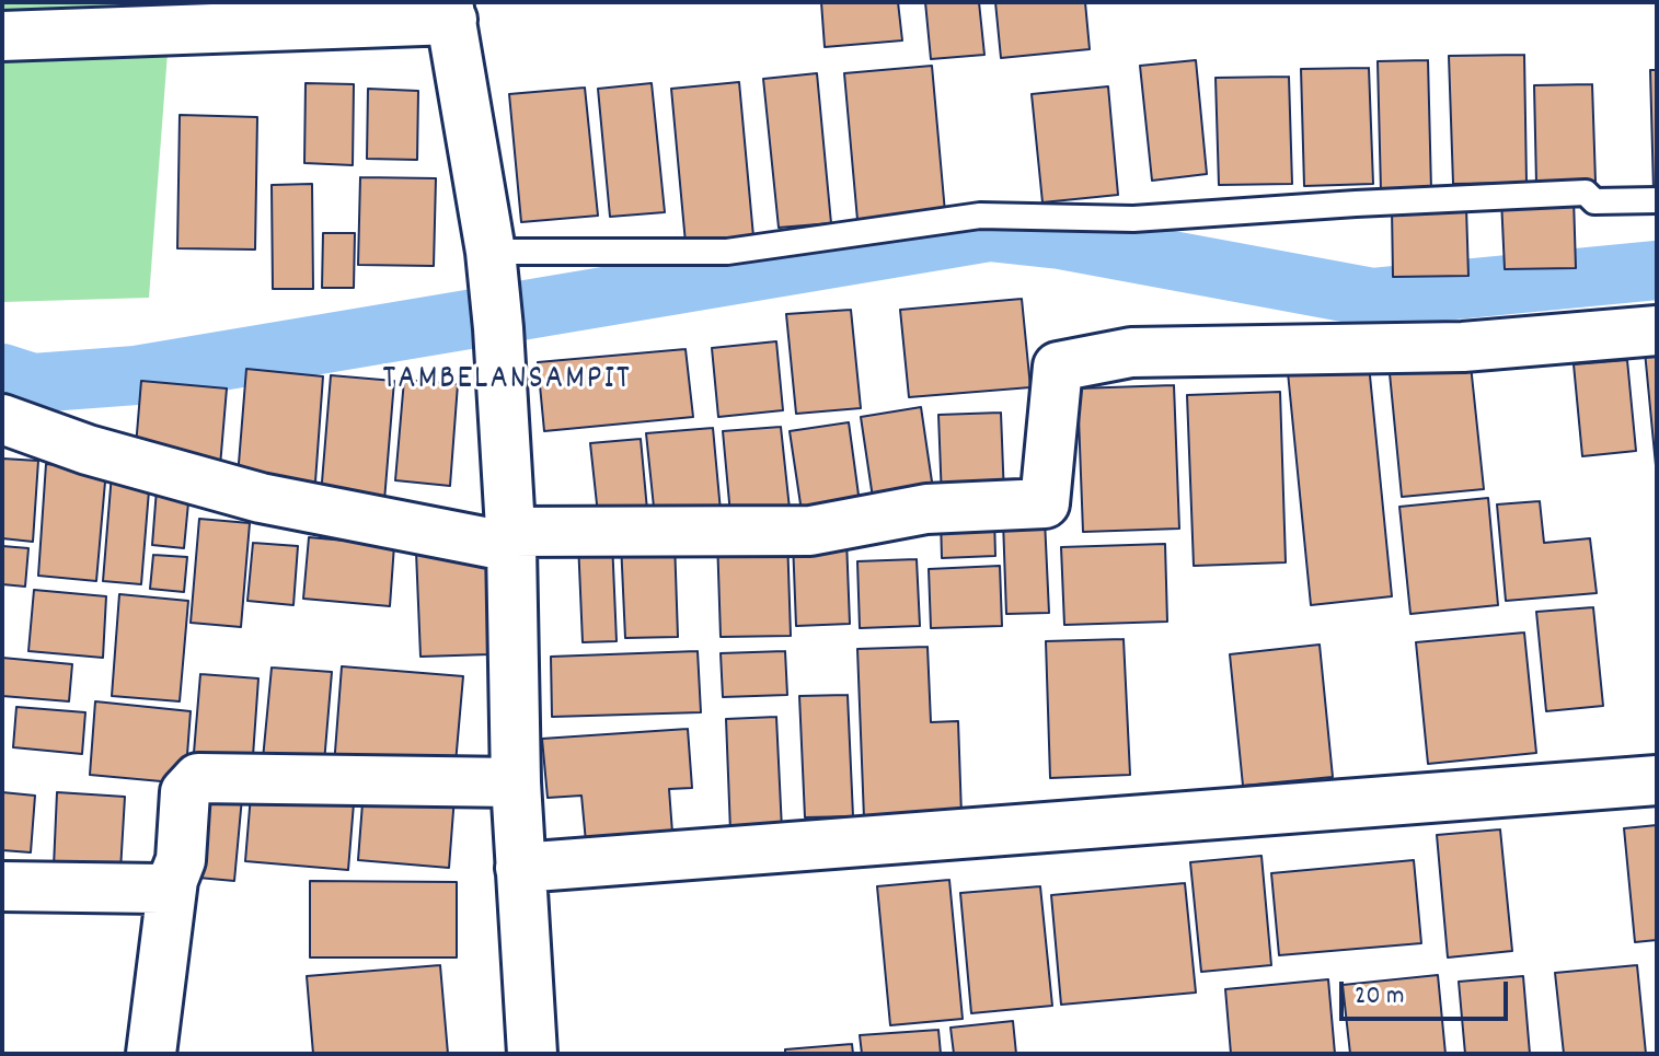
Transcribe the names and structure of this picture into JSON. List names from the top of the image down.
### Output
{
  "districts": ["TAMBELANSAMPIT"],
  "scale_bar": "20 m"
}
